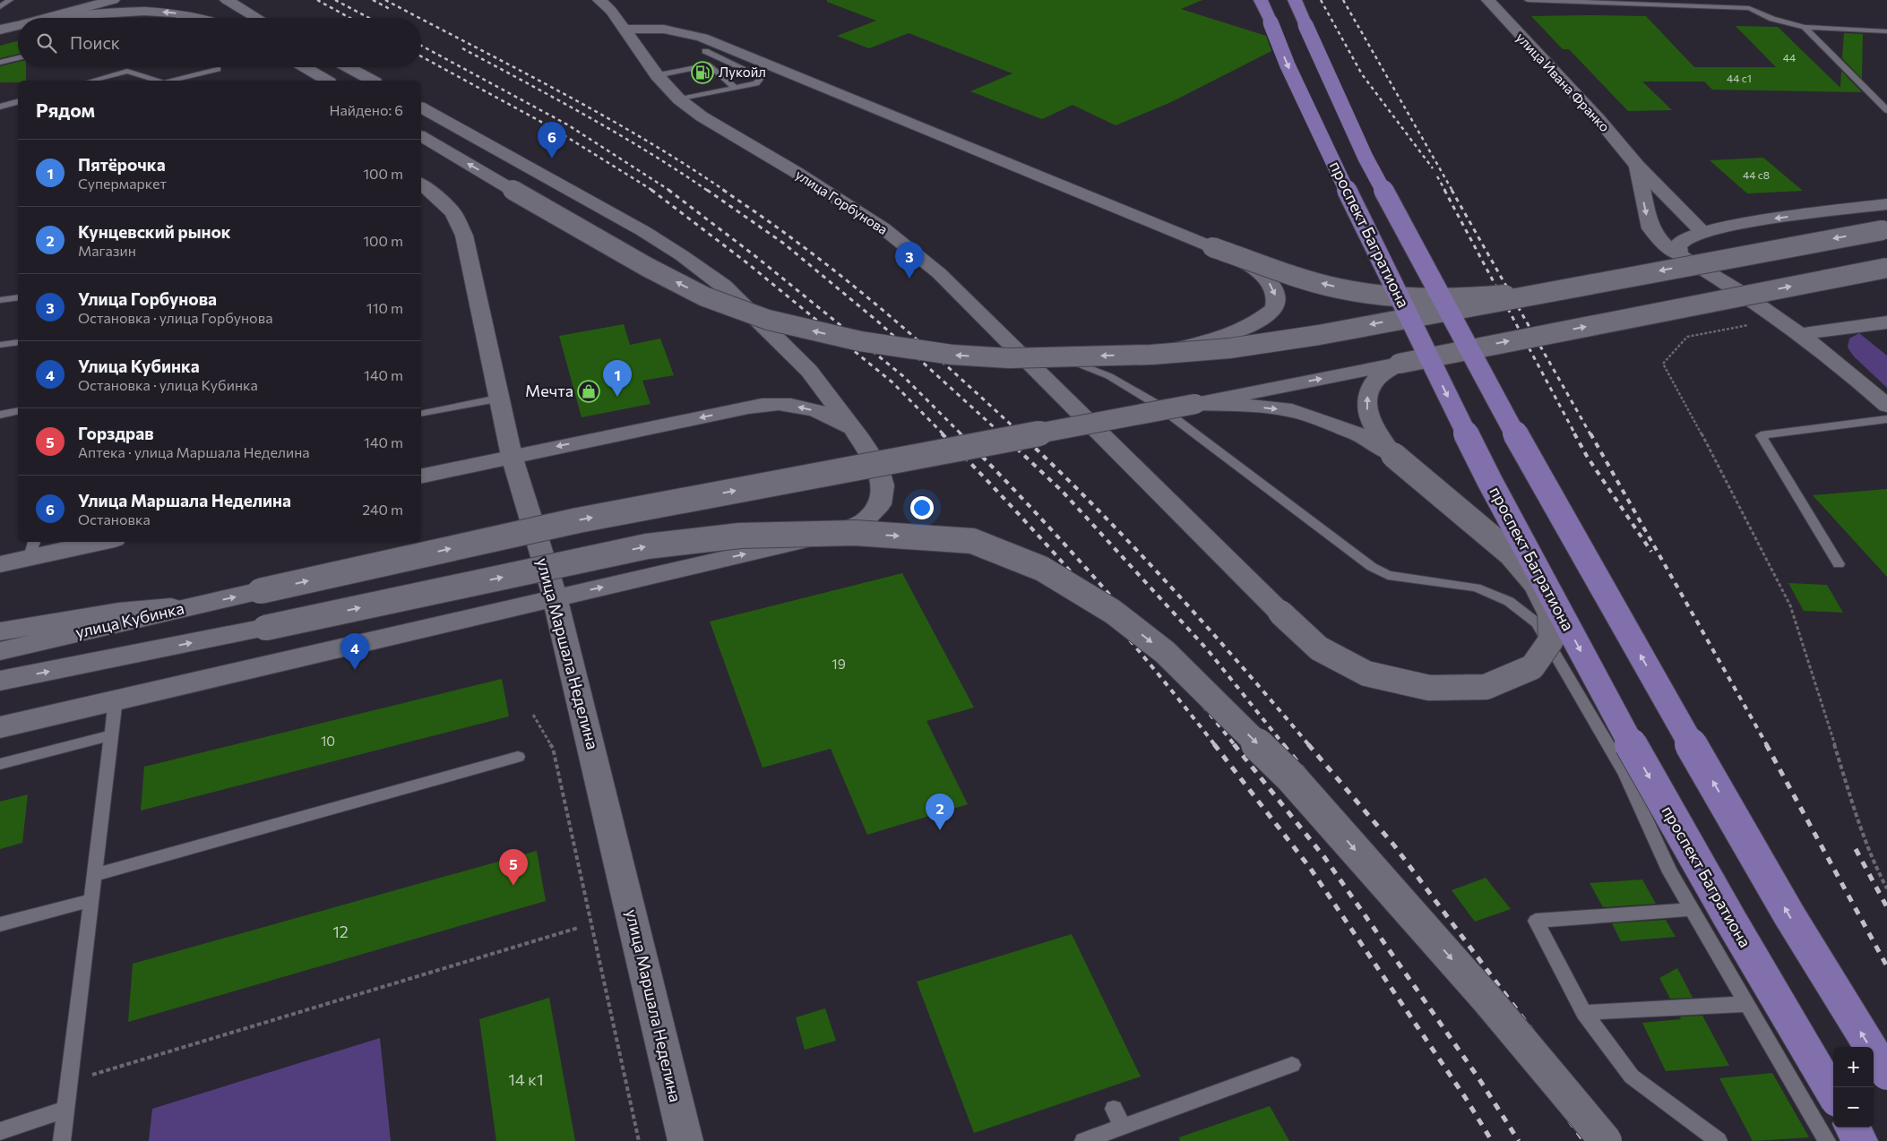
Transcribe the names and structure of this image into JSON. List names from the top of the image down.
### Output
{
  "streets": {
    "main road": ["проспект Багратиона"],
    "street": [
      "улица Ивана Франко",
      "улица Горбунова",
      "улица Кубинка",
      "улица Маршала Неделина"
    ]
  },
  "places": {
    "fuel station": ["Лукойл"],
    "shop": ["Мечта"]
  },
  "house_numbers": [
    "44",
    "44 с1",
    "44 с8",
    "19",
    "10",
    "12",
    "14 к1"
  ],
  "page": {
    "search": "Поиск",
    "heading": ["Рядом", "Найдено: 6"],
    "pins": [
      "6",
      "3",
      "1",
      "4",
      "2",
      "5"
    ],
    "list": [
      {
        "mark": "1",
        "name": "Пятёрочка",
        "note": "Супермаркет",
        "value": "100 m"
      },
      {
        "mark": "2",
        "name": "Кунцевский рынок",
        "note": "Магазин",
        "value": "100 m"
      },
      {
        "mark": "3",
        "name": "Улица Горбунова",
        "note": "Остановка · улица Горбунова",
        "value": "110 m"
      },
      {
        "mark": "4",
        "name": "Улица Кубинка",
        "note": "Остановка · улица Кубинка",
        "value": "140 m"
      },
      {
        "mark": "5",
        "name": "Горздрав",
        "note": "Аптека · улица Маршала Неделина",
        "value": "140 m"
      },
      {
        "mark": "6",
        "name": "Улица Маршала Неделина",
        "note": "Остановка",
        "value": "240 m"
      }
    ],
    "map_buttons": ["+", "−"]
  }
}
